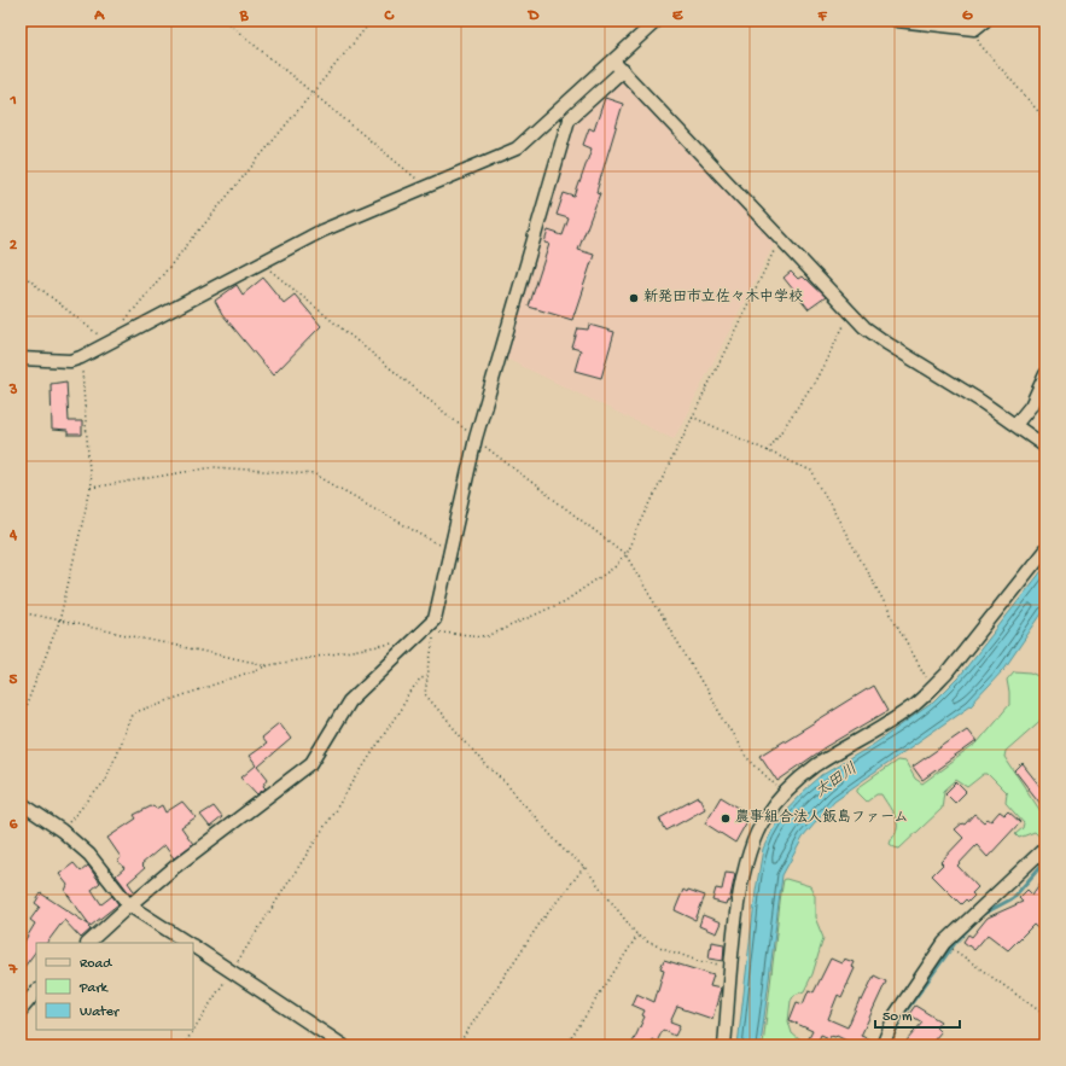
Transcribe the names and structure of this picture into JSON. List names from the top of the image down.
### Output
{
  "water": ["太田川"],
  "places": ["新発田市立佐々木中学校", "農事組合法人飯島ファーム"],
  "legend": ["Road", "Park", "Water"],
  "scale_bar": "50 m",
  "grid": {
    "columns": [
      "A",
      "B",
      "C",
      "D",
      "E",
      "F",
      "G"
    ],
    "rows": [
      "1",
      "2",
      "3",
      "4",
      "5",
      "6",
      "7"
    ]
  }
}
